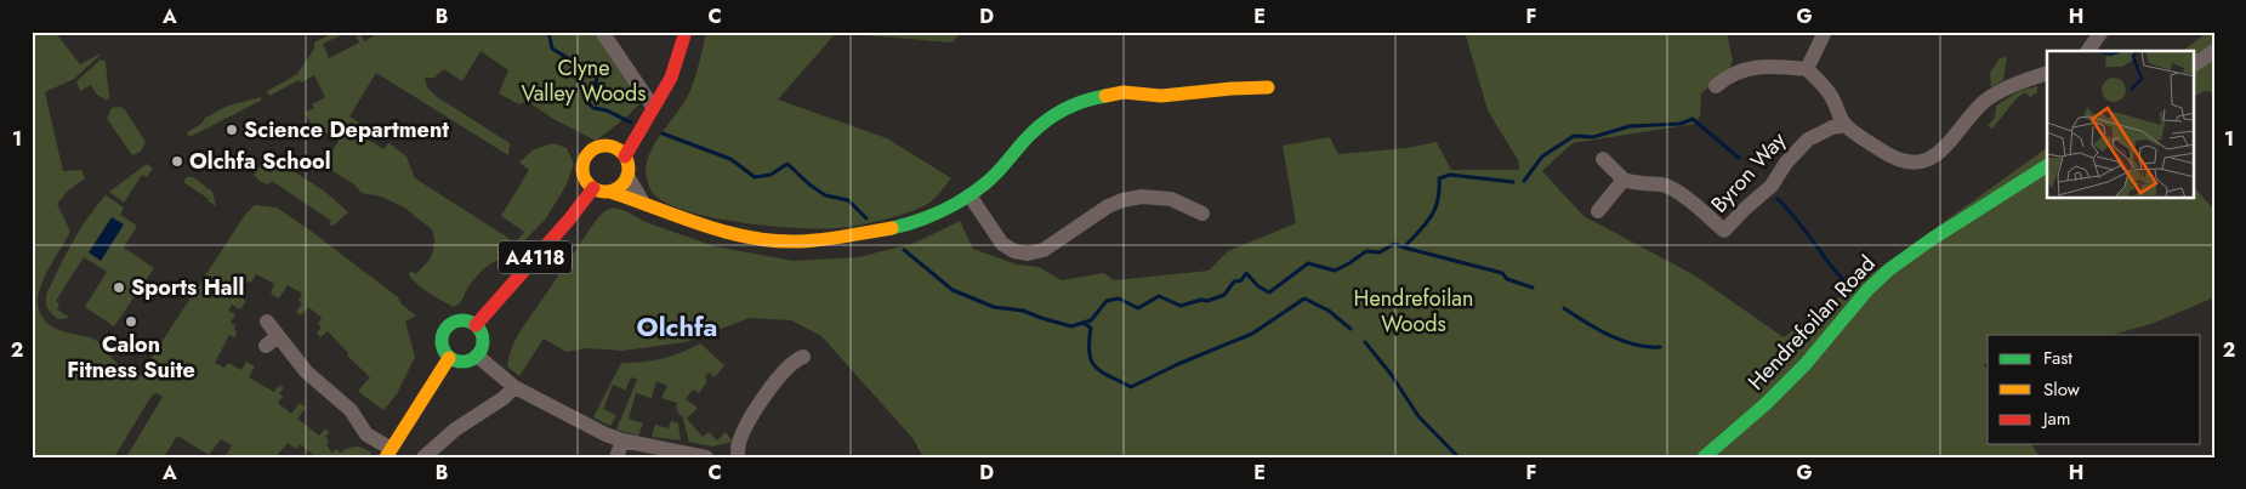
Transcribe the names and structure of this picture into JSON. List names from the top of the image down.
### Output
{
  "streets": {
    "street": ["Byron Way", "A4118", "Hendrefoilan Road"]
  },
  "districts": ["Olchfa"],
  "parks": ["Clyne Valley Woods", "Hendrefoilan Woods"],
  "places": [
    "Science Department",
    "Olchfa School",
    "Sports Hall",
    "Calon Fitness Suite"
  ],
  "legend": ["Fast", "Slow", "Jam"],
  "grid": {
    "columns": [
      "A",
      "B",
      "C",
      "D",
      "E",
      "F",
      "G",
      "H"
    ],
    "rows": ["1", "2"]
  }
}
